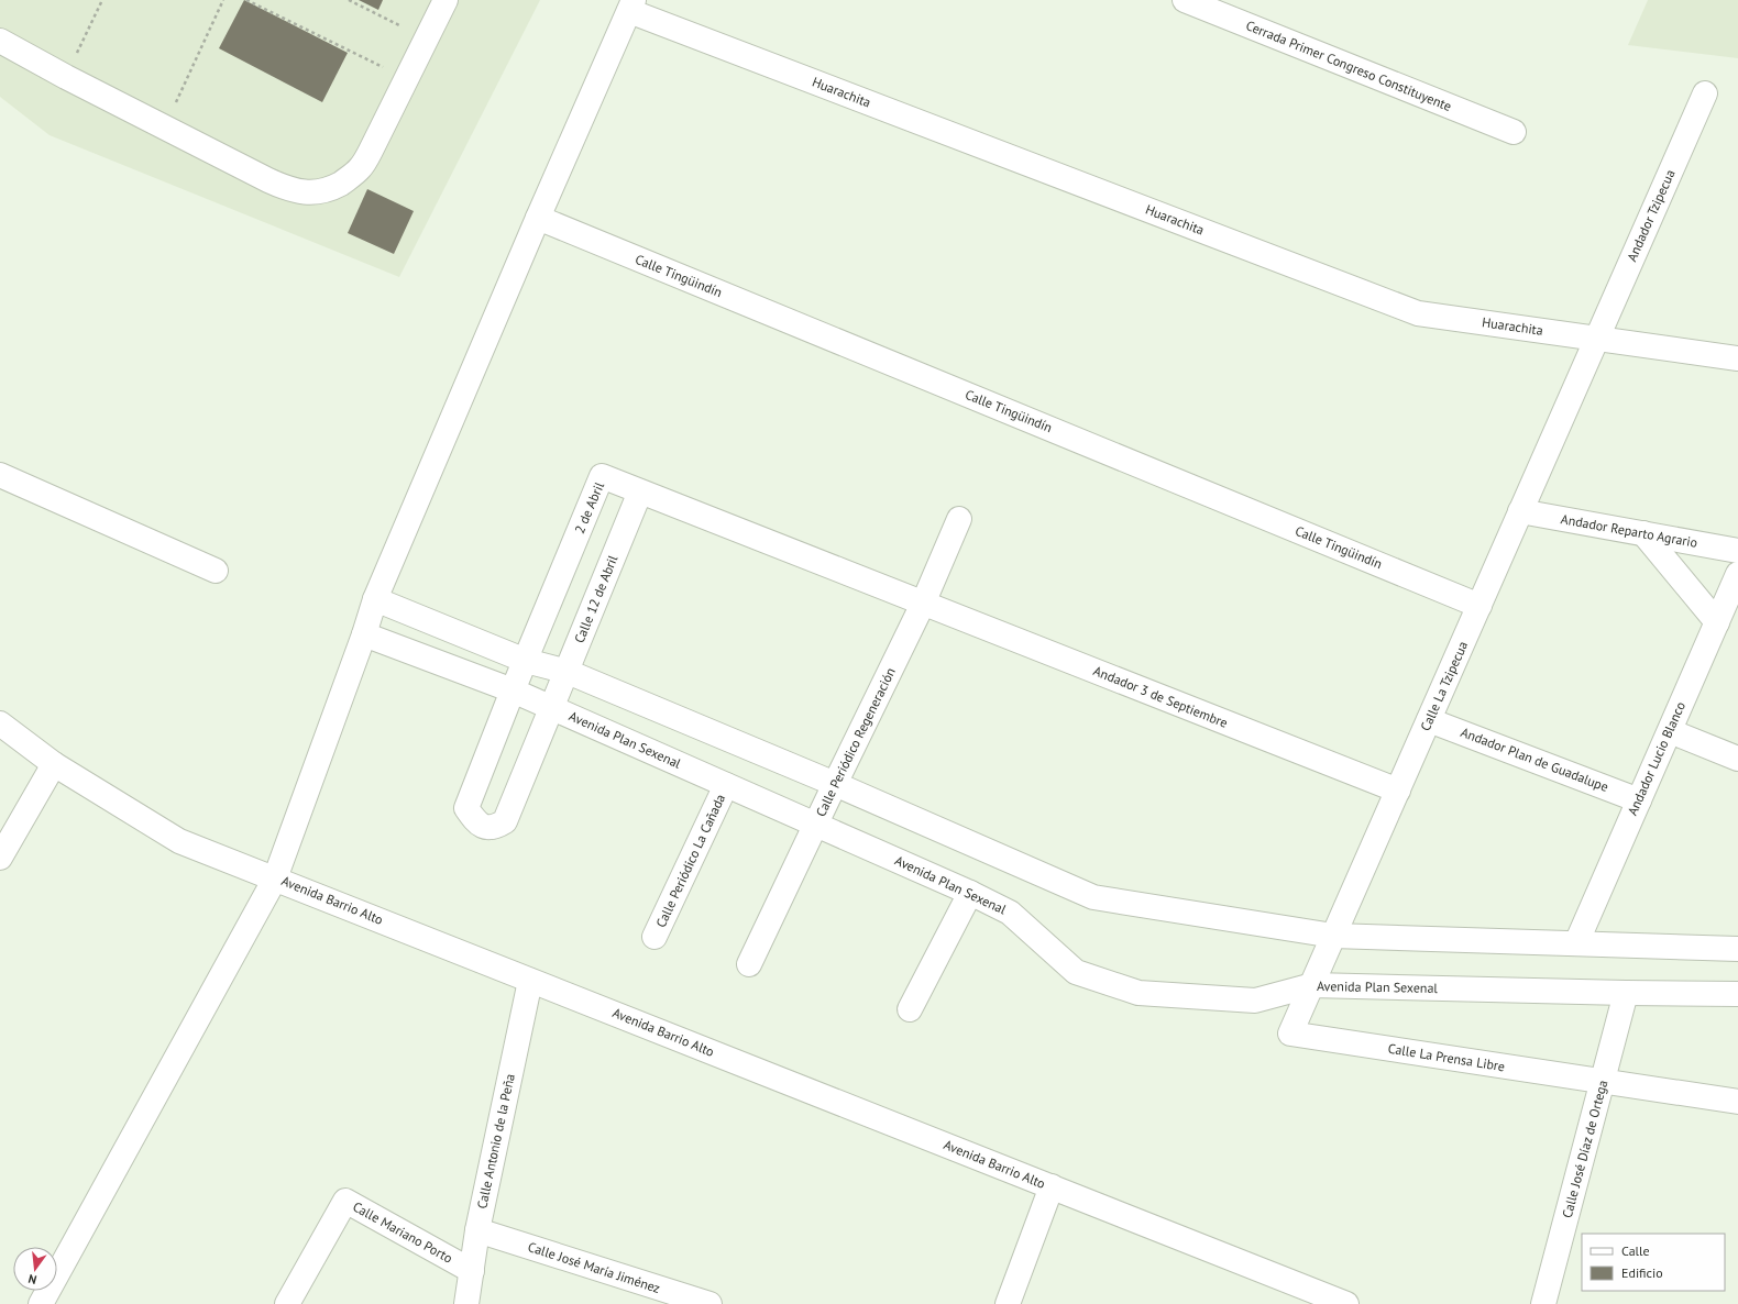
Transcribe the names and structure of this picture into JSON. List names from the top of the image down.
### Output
{
  "streets": {
    "street": [
      "Cerrada Primer Congreso Constituyente",
      "Huarachita",
      "Andador Tzipecua",
      "Calle Tingüindín",
      "2 de Abril",
      "Andador Reparto Agrario",
      "Calle 12 de Abril",
      "Calle La Tzipecua",
      "Andador 3 de Septiembre",
      "Avenida Plan Sexenal",
      "Calle Periódico Regeneración",
      "Andador Lucio Blanco",
      "Andador Plan de Guadalupe",
      "Calle Periódico La Cañada",
      "Avenida Barrio Alto",
      "Calle La Prensa Libre",
      "Calle Antonio de la Peña",
      "Calle José Díaz de Ortega",
      "Calle Mariano Porto",
      "Calle José María Jiménez"
    ]
  },
  "crossings": [
    ["Huarachita", "Andador Tzipecua"],
    ["Huarachita", "Calle La Tzipecua"],
    ["Andador Tzipecua", "Calle La Tzipecua"],
    ["Calle Tingüindín", "Calle La Tzipecua"],
    ["2 de Abril", "Calle 12 de Abril"],
    ["2 de Abril", "Andador 3 de Septiembre"],
    ["2 de Abril", "Avenida Plan Sexenal"],
    ["2 de Abril", "Calle Periódico Regeneración"],
    ["Andador Reparto Agrario", "Calle La Tzipecua"],
    ["Calle 12 de Abril", "Avenida Plan Sexenal"],
    ["Calle La Tzipecua", "Andador 3 de Septiembre"],
    ["Calle La Tzipecua", "Avenida Plan Sexenal"],
    ["Calle La Tzipecua", "Andador Plan de Guadalupe"],
    ["Calle La Tzipecua", "Calle La Prensa Libre"],
    ["Andador 3 de Septiembre", "Calle Periódico Regeneración"],
    ["Avenida Plan Sexenal", "Calle Periódico Regeneración"],
    ["Avenida Plan Sexenal", "Calle Periódico La Cañada"],
    ["Avenida Plan Sexenal", "Calle José Díaz de Ortega"],
    ["Andador Lucio Blanco", "Andador Plan de Guadalupe"],
    ["Avenida Barrio Alto", "Calle Antonio de la Peña"],
    ["Calle La Prensa Libre", "Calle José Díaz de Ortega"],
    ["Calle Antonio de la Peña", "Calle Mariano Porto"],
    ["Calle Antonio de la Peña", "Calle José María Jiménez"]
  ],
  "legend": ["Calle", "Edificio"],
  "north": "bottom"
}
